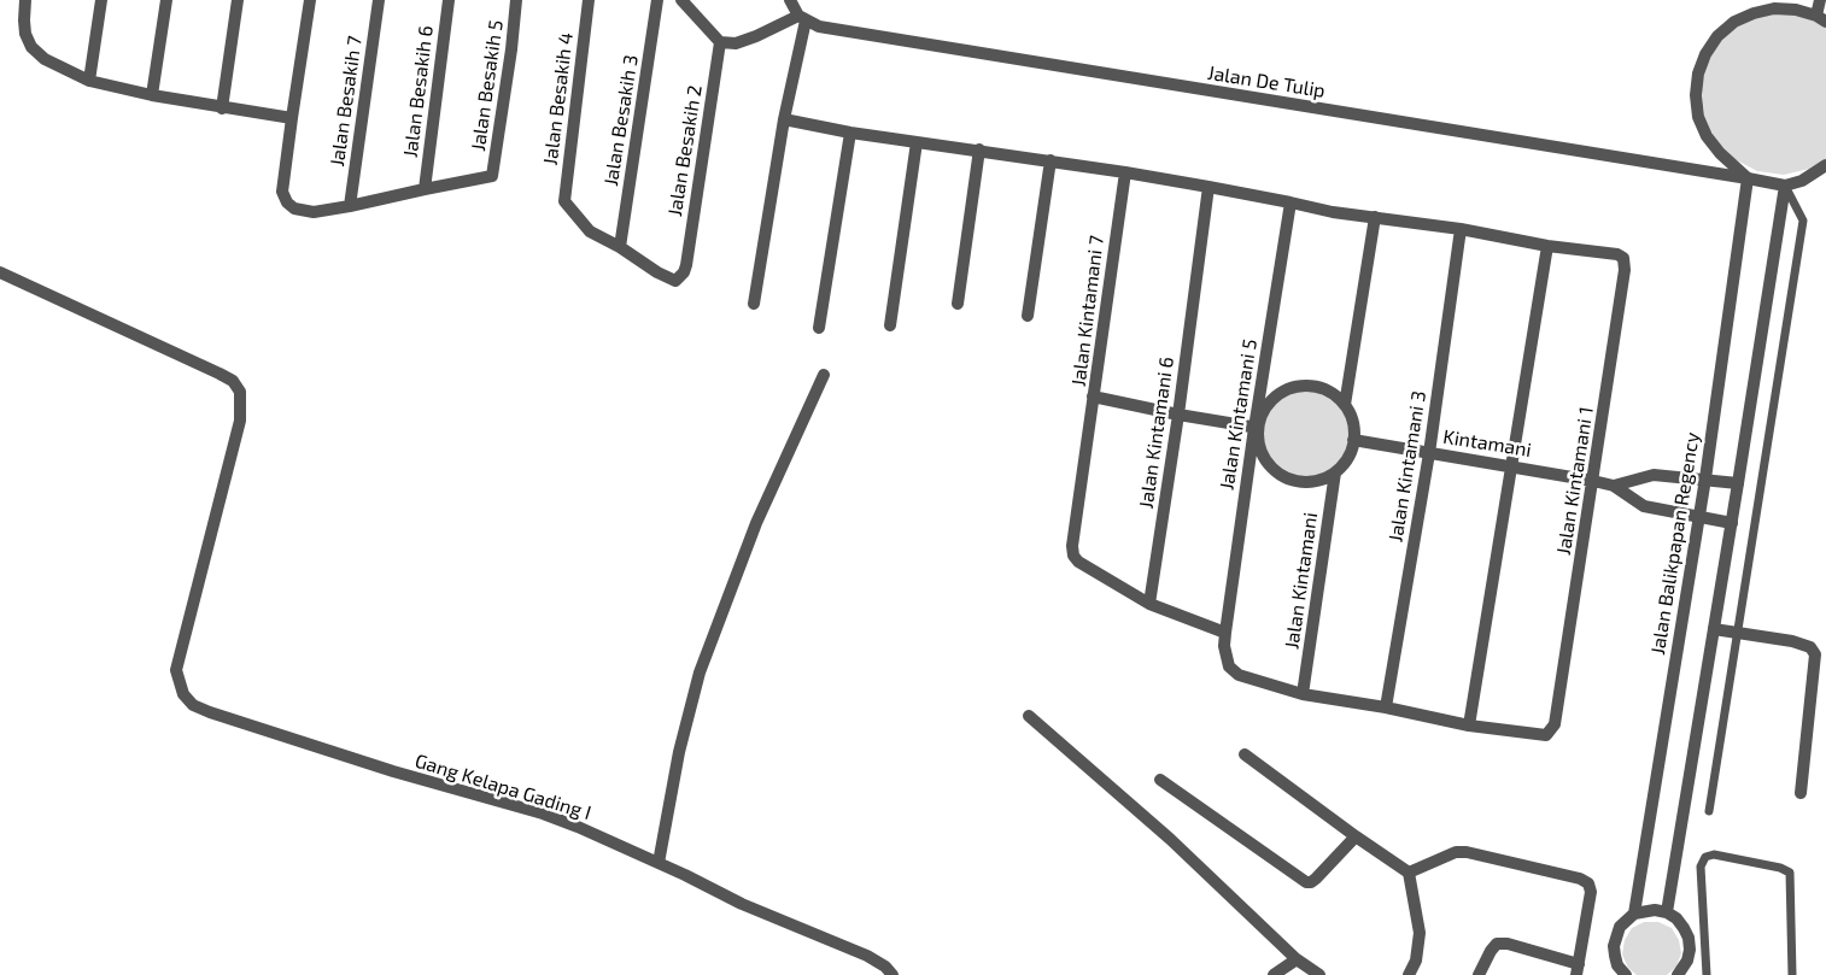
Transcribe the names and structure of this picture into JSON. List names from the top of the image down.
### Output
{
  "streets": {
    "street": [
      "Jalan De Tulip",
      "Jalan Besakih 5",
      "Jalan Besakih 6",
      "Jalan Besakih 4",
      "Jalan Besakih 7",
      "Jalan Besakih 3",
      "Jalan Besakih 2",
      "Jalan Kintamani 7",
      "Jalan Kintamani 5",
      "Jalan Kintamani 6",
      "Kintamani",
      "Jalan Kintamani 3",
      "Jalan Kintamani 1",
      "Jalan Balikpapan Regency",
      "Jalan Kintamani",
      "Gang Kelapa Gading I"
    ]
  },
  "crossings": [
    ["Jalan De Tulip", "Jalan Balikpapan Regency"],
    ["Jalan Besakih 5", "Jalan Besakih 6"],
    ["Jalan Besakih 4", "Jalan Besakih 3"],
    ["Jalan Besakih 4", "Jalan Besakih 2"],
    ["Jalan Besakih 3", "Jalan Besakih 2"],
    ["Jalan Kintamani 7", "Jalan Kintamani 5"],
    ["Jalan Kintamani 7", "Jalan Kintamani 6"],
    ["Jalan Kintamani 7", "Kintamani"],
    ["Jalan Kintamani 7", "Jalan Kintamani"],
    ["Jalan Kintamani 5", "Kintamani"],
    ["Jalan Kintamani 5", "Jalan Kintamani 3"],
    ["Jalan Kintamani 5", "Jalan Kintamani 1"],
    ["Jalan Kintamani 5", "Jalan Kintamani"],
    ["Kintamani", "Jalan Kintamani 3"],
    ["Kintamani", "Jalan Kintamani 1"],
    ["Kintamani", "Jalan Kintamani"]
  ]
}
